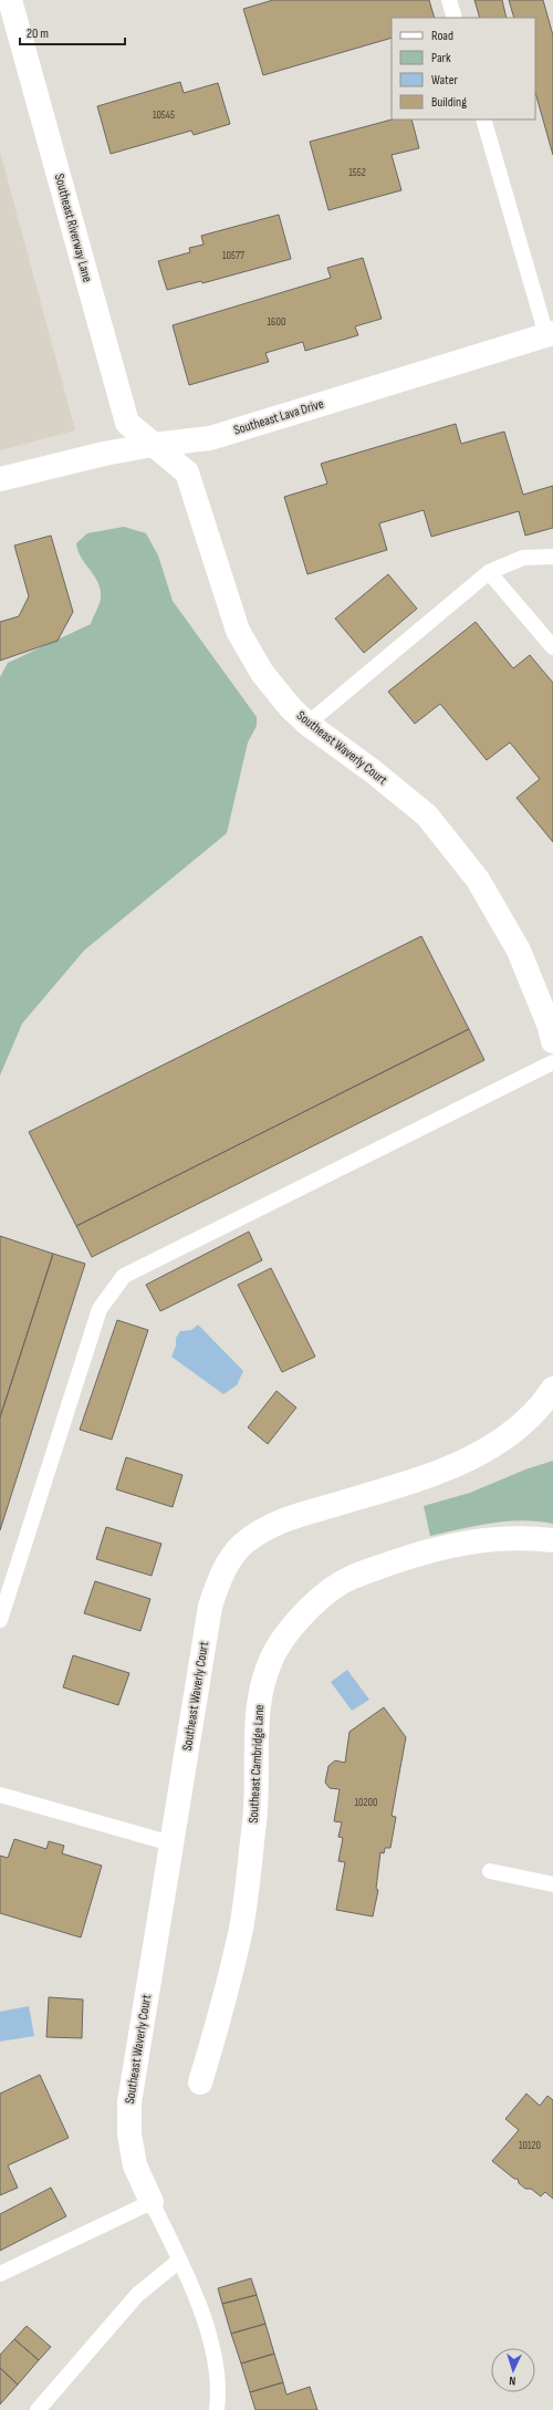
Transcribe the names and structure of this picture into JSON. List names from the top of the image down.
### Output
{
  "streets": {
    "street": [
      "Southeast Riverway Lane",
      "Southeast Lava Drive",
      "Southeast Waverly Court",
      "Southeast Cambridge Lane"
    ]
  },
  "crossings": [
    ["Southeast Riverway Lane", "Southeast Lava Drive"],
    ["Southeast Riverway Lane", "Southeast Waverly Court"],
    ["Southeast Lava Drive", "Southeast Waverly Court"]
  ],
  "house_numbers": [
    "10545",
    "1552",
    "10577",
    "1600",
    "10200",
    "10120"
  ],
  "legend": [
    "Road",
    "Park",
    "Water",
    "Building"
  ],
  "scale_bar": "20 m",
  "north": "bottom"
}
